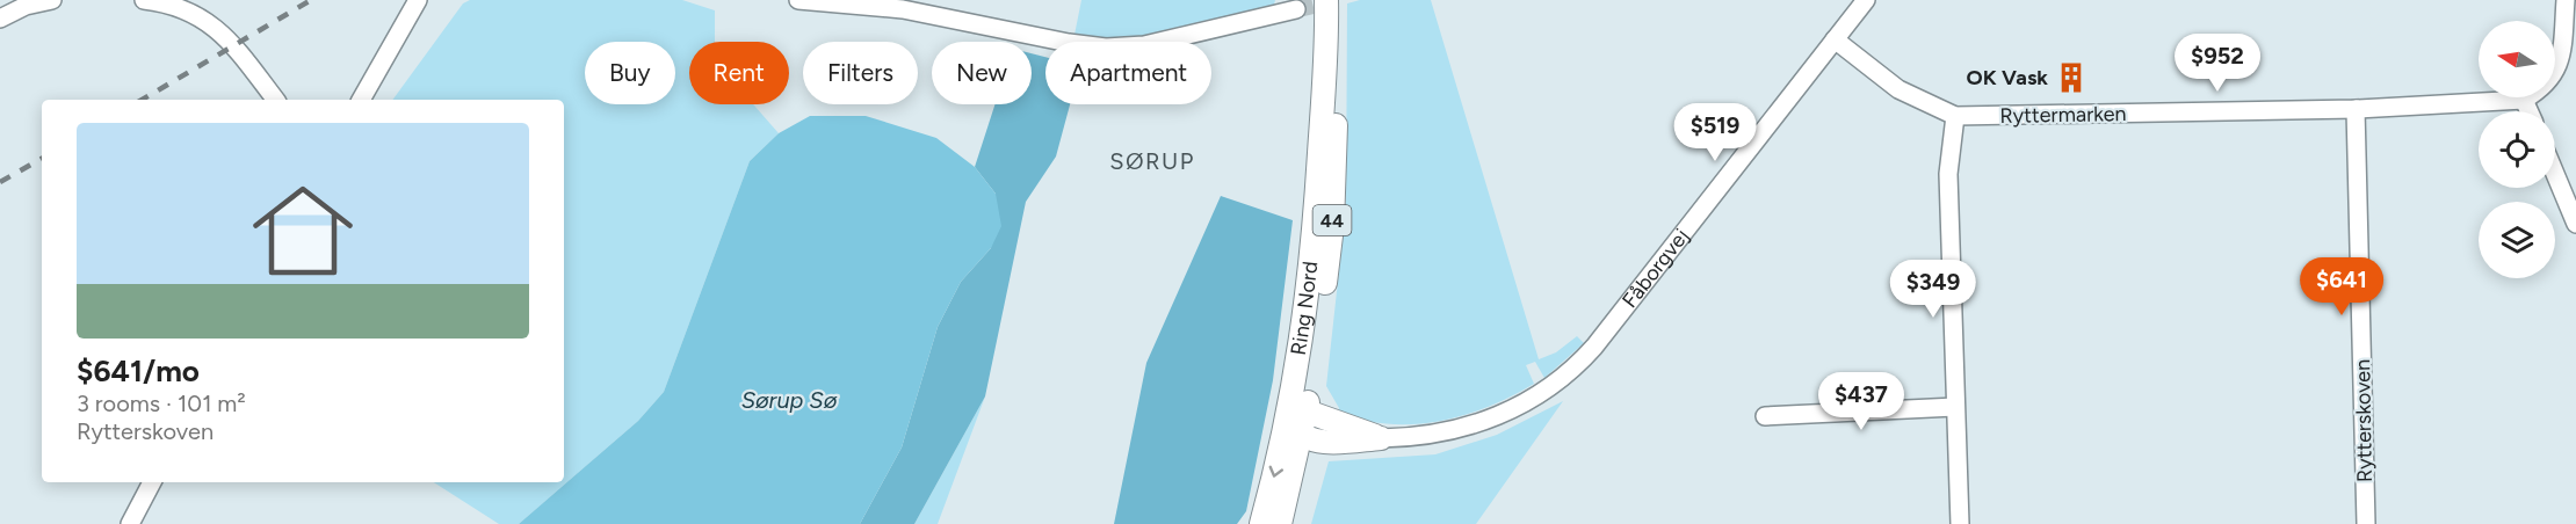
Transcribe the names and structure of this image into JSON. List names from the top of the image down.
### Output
{
  "streets": {
    "main road": ["44", "Ring Nord"],
    "street": ["Ryttermarken", "Fåborgvej", "Rytterskoven"]
  },
  "crossings": [
    ["Ryttermarken", "Fåborgvej"],
    ["Ryttermarken", "Rytterskoven"],
    ["44", "Ring Nord"]
  ],
  "districts": ["SØRUP"],
  "water": ["Sørup Sø"],
  "places": {
    "building": ["OK Vask"]
  },
  "north": "left",
  "page": {
    "price": [
      "$952",
      "$519",
      "$641",
      "$349",
      "$437"
    ],
    "chip": [
      "Buy",
      "Rent",
      "Filters",
      "New",
      "Apartment"
    ],
    "list": [
      {
        "name": "$641/mo",
        "note": "3 rooms · 101 m² · Rytterskoven"
      }
    ]
  }
}
